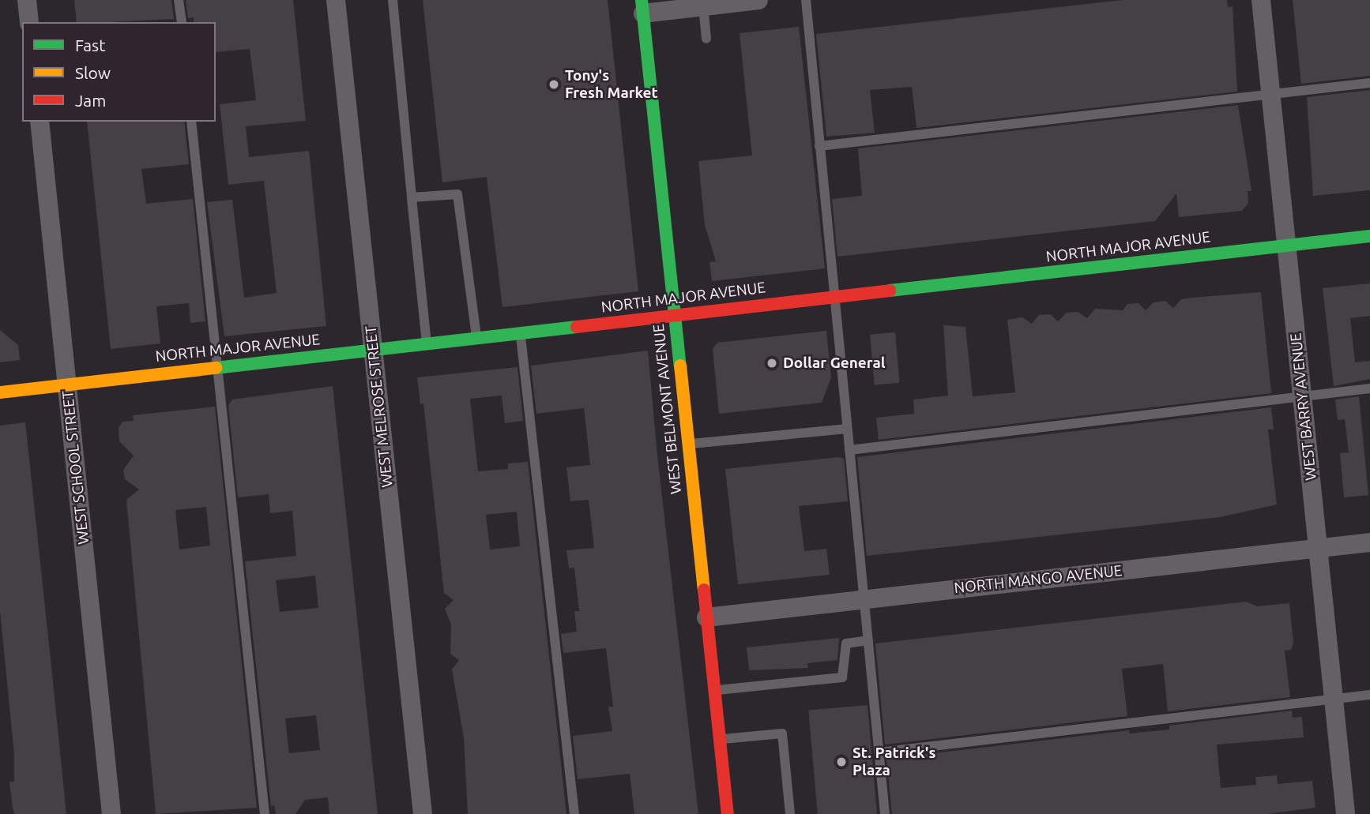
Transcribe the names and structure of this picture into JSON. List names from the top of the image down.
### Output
{
  "streets": {
    "street": [
      "NORTH MAJOR AVENUE",
      "WEST MELROSE STREET",
      "WEST BARRY AVENUE",
      "WEST BELMONT AVENUE",
      "WEST SCHOOL STREET",
      "NORTH MANGO AVENUE"
    ]
  },
  "crossings": [
    ["NORTH MAJOR AVENUE", "WEST MELROSE STREET"],
    ["NORTH MAJOR AVENUE", "WEST BARRY AVENUE"],
    ["NORTH MAJOR AVENUE", "WEST BELMONT AVENUE"],
    ["NORTH MAJOR AVENUE", "WEST SCHOOL STREET"],
    ["WEST BARRY AVENUE", "NORTH MANGO AVENUE"],
    ["WEST BELMONT AVENUE", "NORTH MANGO AVENUE"]
  ],
  "places": ["Tony's Fresh Market", "Dollar General", "St. Patrick's Plaza"],
  "legend": ["Fast", "Slow", "Jam"]
}
